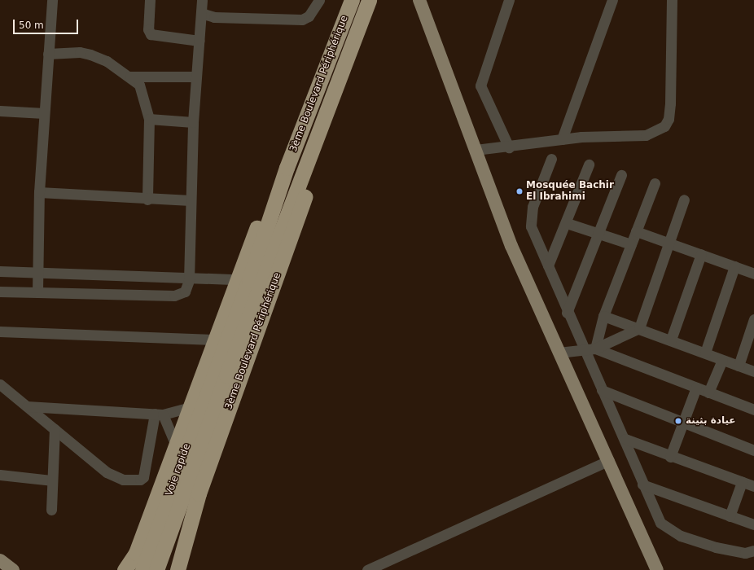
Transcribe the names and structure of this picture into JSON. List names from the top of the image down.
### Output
{
  "streets": {
    "highway": ["3ème Boulevard Périphérique", "Voie rapide"]
  },
  "crossings": [
    ["3ème Boulevard Périphérique", "Voie rapide"]
  ],
  "places": ["Mosquée Bachir El Ibrahimi", "عيادة بثينة"],
  "scale_bar": "50 m"
}
